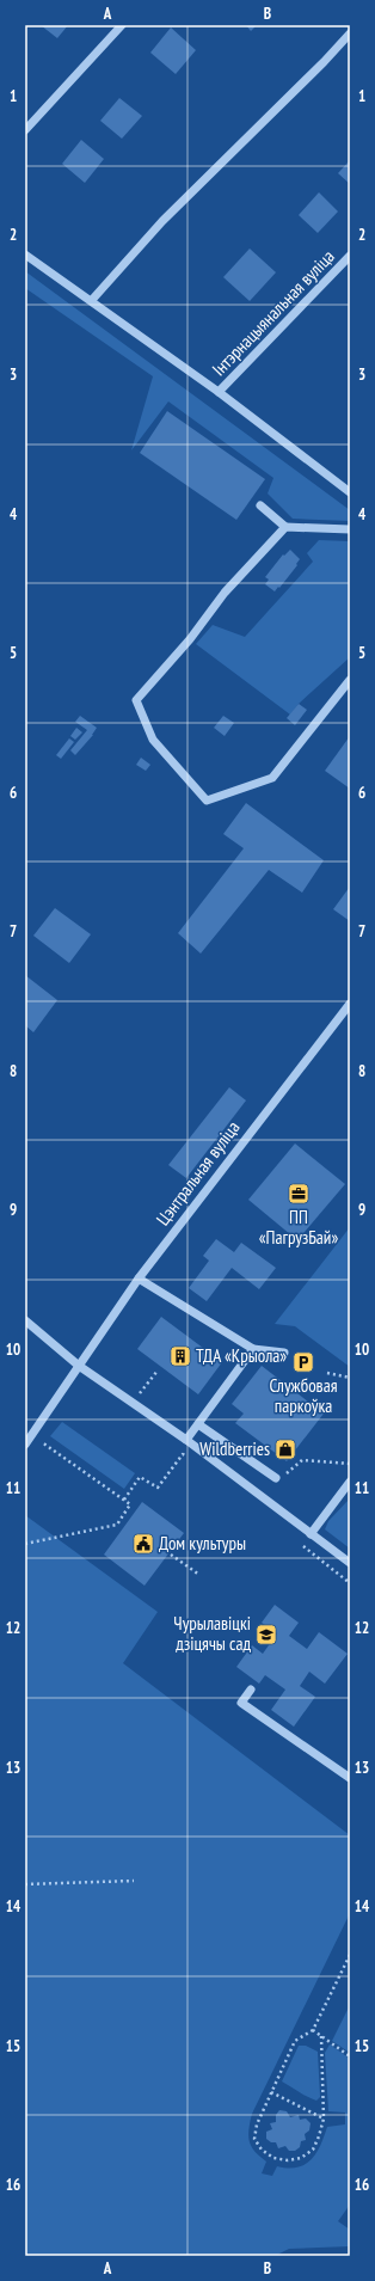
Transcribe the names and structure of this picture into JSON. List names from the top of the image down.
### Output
{
  "streets": {
    "street": ["Інтэрнацыянальная вуліца", "Цэнтральная вуліца"]
  },
  "places": {
    "office": ["ПП «ПагрузБай»"],
    "building": ["ТДА «Крыола»"],
    "parking": ["Службовая паркоўка"],
    "shop": ["Wildberries"],
    "public building": ["Дом культуры"],
    "school or university": ["Чурылавіцкі дзіцячы сад"]
  },
  "grid": {
    "columns": ["A", "B"],
    "rows": [
      "1",
      "2",
      "3",
      "4",
      "5",
      "6",
      "7",
      "8",
      "9",
      "10",
      "11",
      "12",
      "13",
      "14",
      "15",
      "16"
    ]
  }
}
